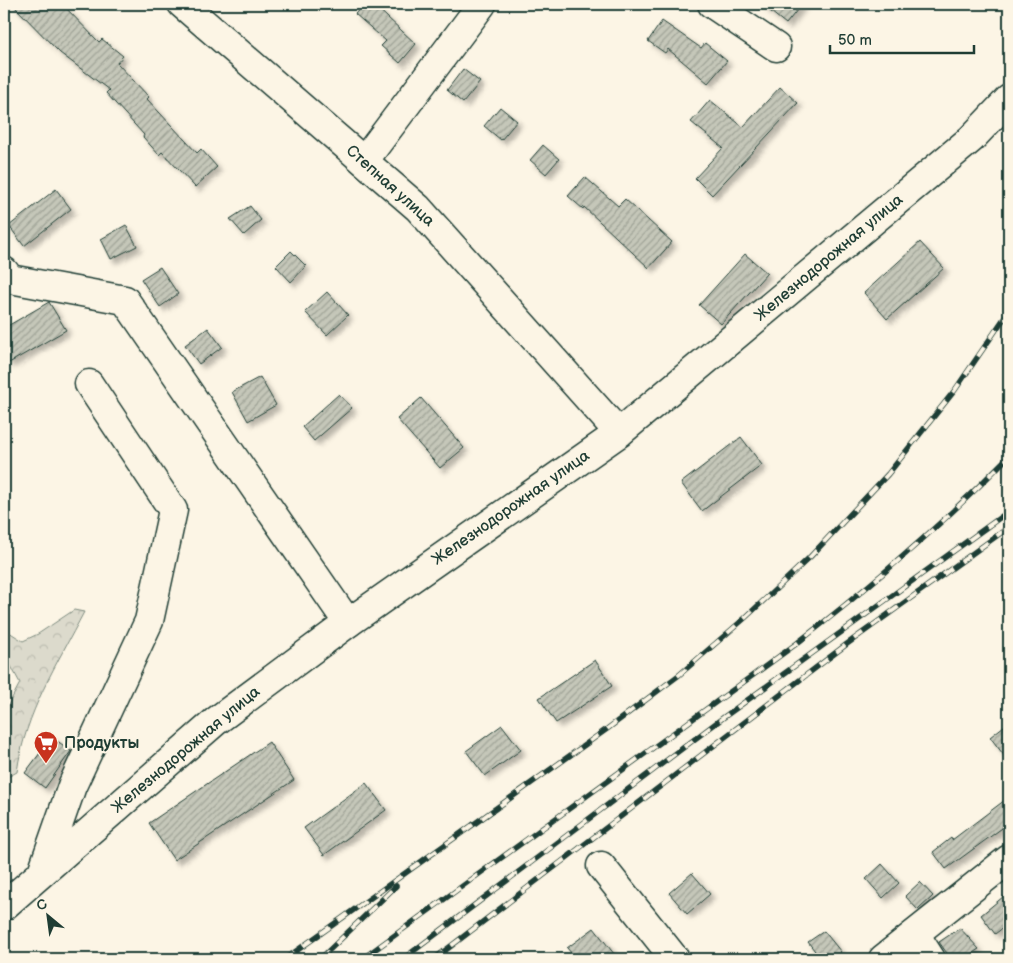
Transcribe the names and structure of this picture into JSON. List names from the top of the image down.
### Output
{
  "streets": {
    "street": ["Степная улица", "Железнодорожная улица"]
  },
  "crossings": [
    ["Степная улица", "Железнодорожная улица"]
  ],
  "places": {
    "supermarket": ["Продукты"]
  },
  "scale_bar": "50 m",
  "north": "top left"
}
